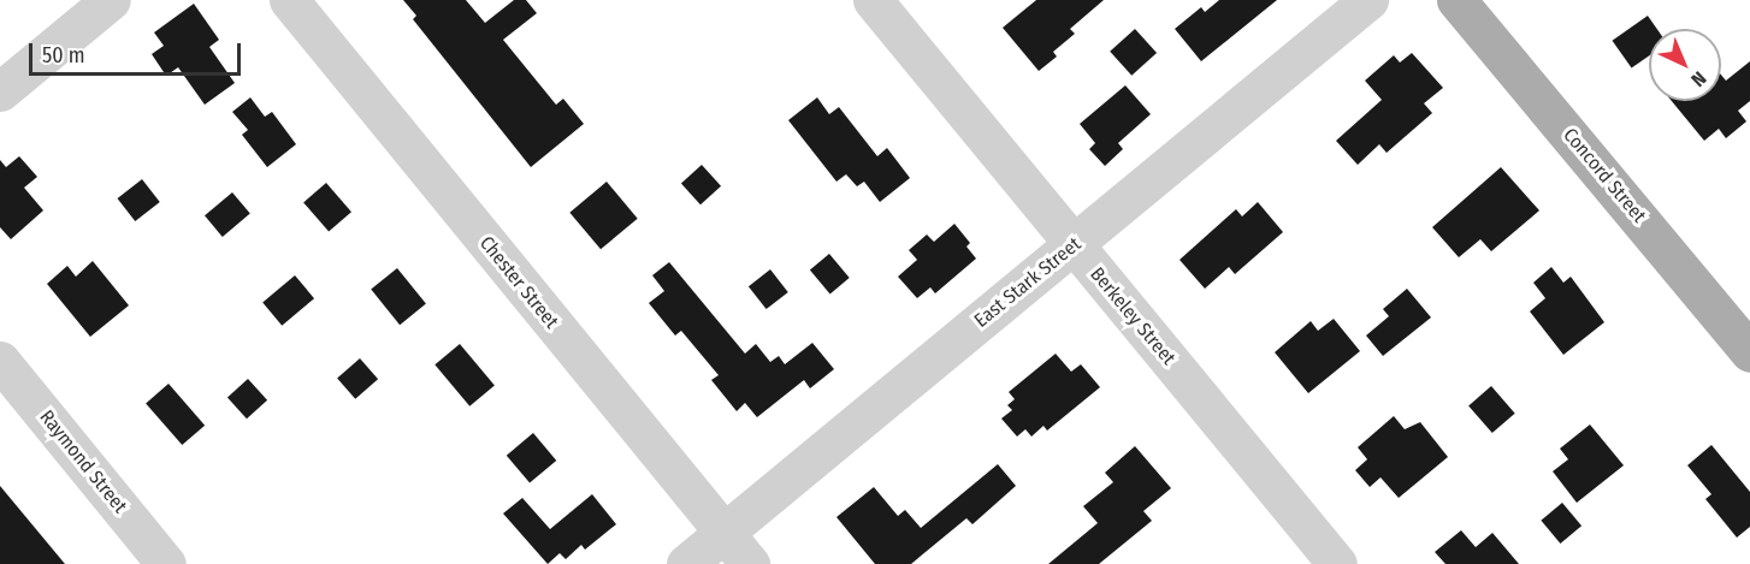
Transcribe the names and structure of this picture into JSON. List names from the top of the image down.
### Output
{
  "streets": {
    "main road": ["Concord Street"],
    "street": [
      "Chester Street",
      "East Stark Street",
      "Berkeley Street",
      "Raymond Street"
    ]
  },
  "crossings": [
    ["Chester Street", "East Stark Street"],
    ["East Stark Street", "Berkeley Street"]
  ],
  "scale_bar": "50 m",
  "north": "bottom right"
}
